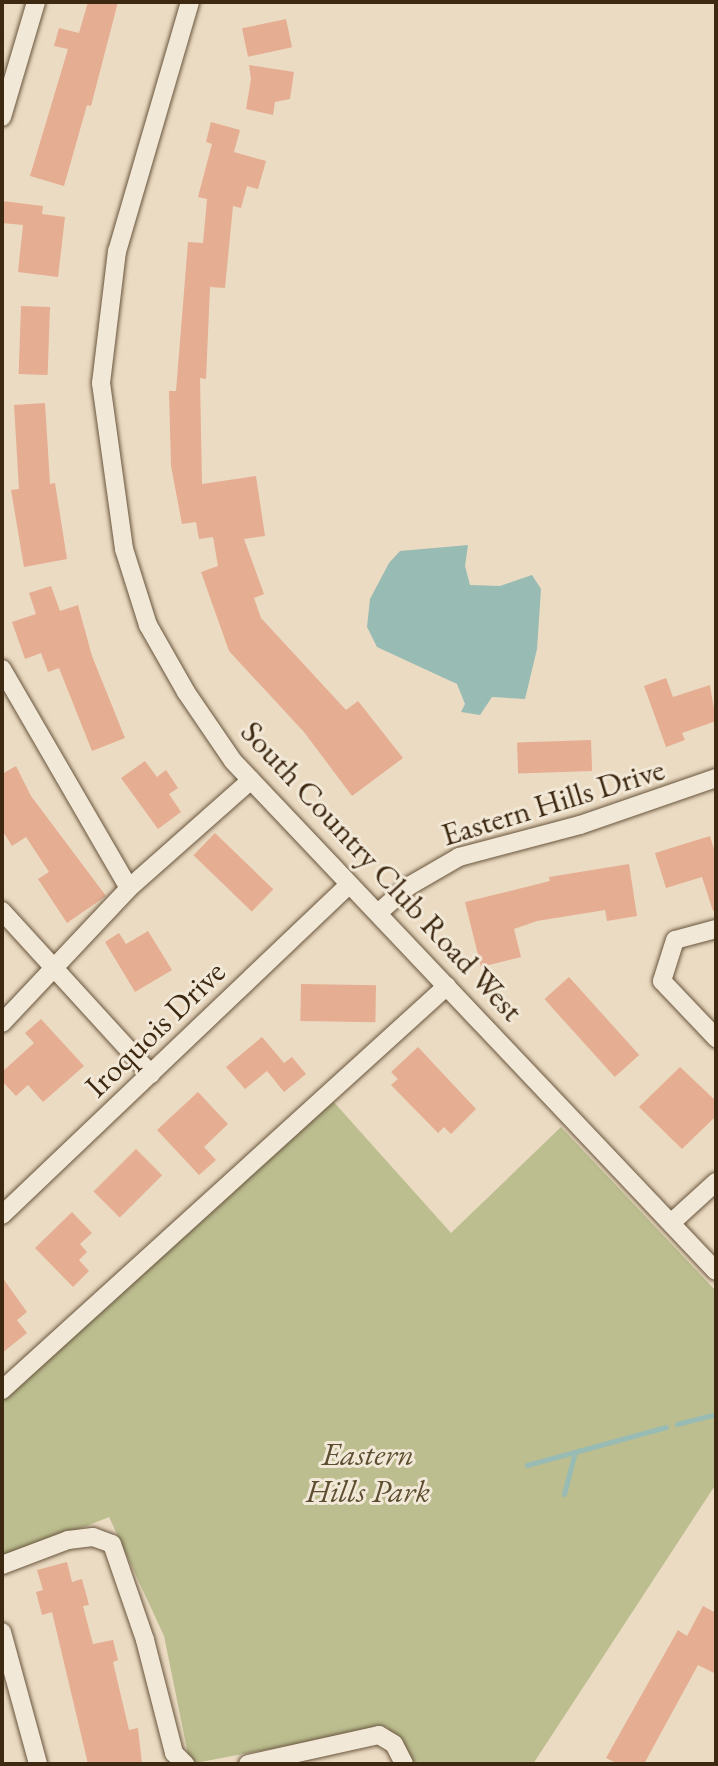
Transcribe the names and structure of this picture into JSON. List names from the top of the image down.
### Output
{
  "streets": {
    "street": ["Eastern Hills Drive", "South Country Club Road West", "Iroquois Drive"]
  },
  "crossings": [
    ["Eastern Hills Drive", "South Country Club Road West"],
    ["South Country Club Road West", "Iroquois Drive"]
  ],
  "parks": ["Eastern Hills Park"]
}
